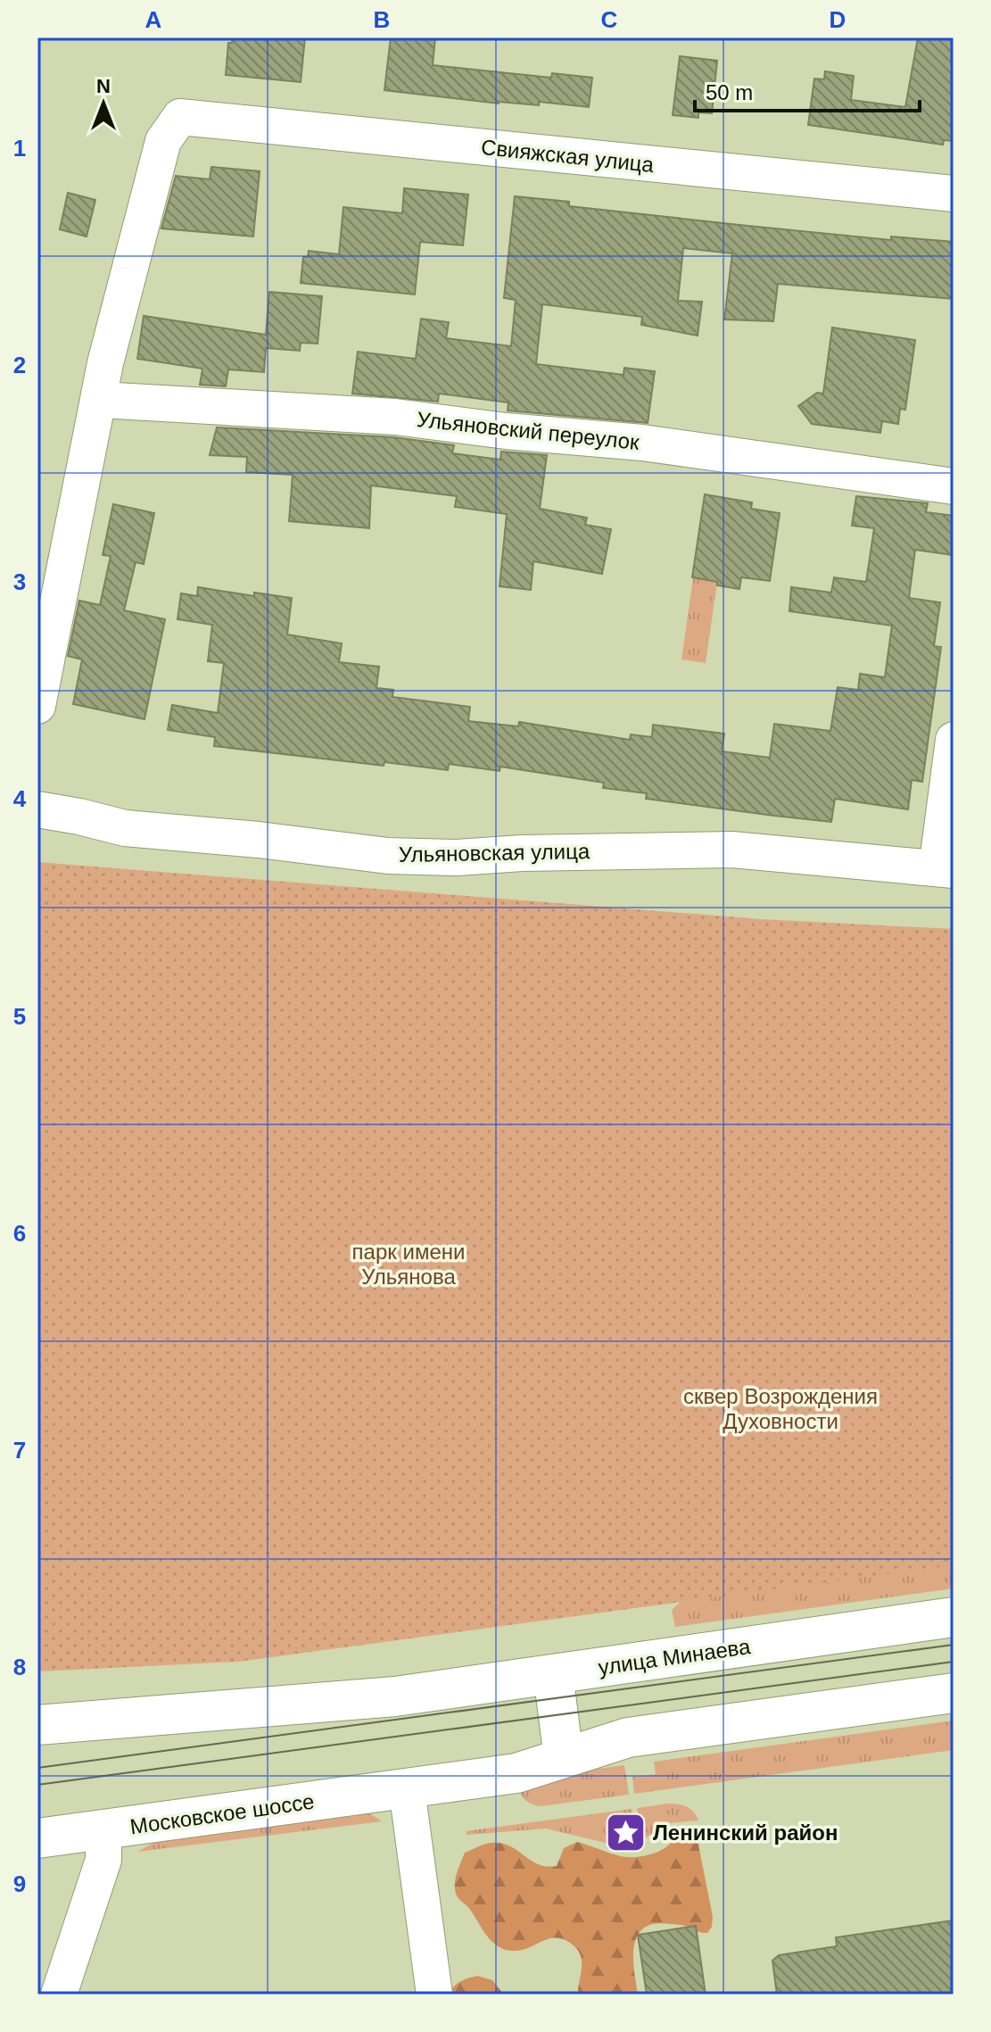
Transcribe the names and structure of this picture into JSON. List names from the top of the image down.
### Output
{
  "streets": {
    "main road": ["улица Минаева", "Московское шоссе"],
    "street": ["Свияжская улица", "Ульяновский переулок", "Ульяновская улица"]
  },
  "crossings": [
    ["Свияжская улица", "Ульяновский переулок"]
  ],
  "parks": ["парк имени Ульянова", "сквер Возрождения Духовности"],
  "places": {
    "place": ["Ленинский район"]
  },
  "scale_bar": "50 m",
  "north": "top",
  "grid": {
    "columns": [
      "A",
      "B",
      "C",
      "D"
    ],
    "rows": [
      "1",
      "2",
      "3",
      "4",
      "5",
      "6",
      "7",
      "8",
      "9"
    ]
  }
}
